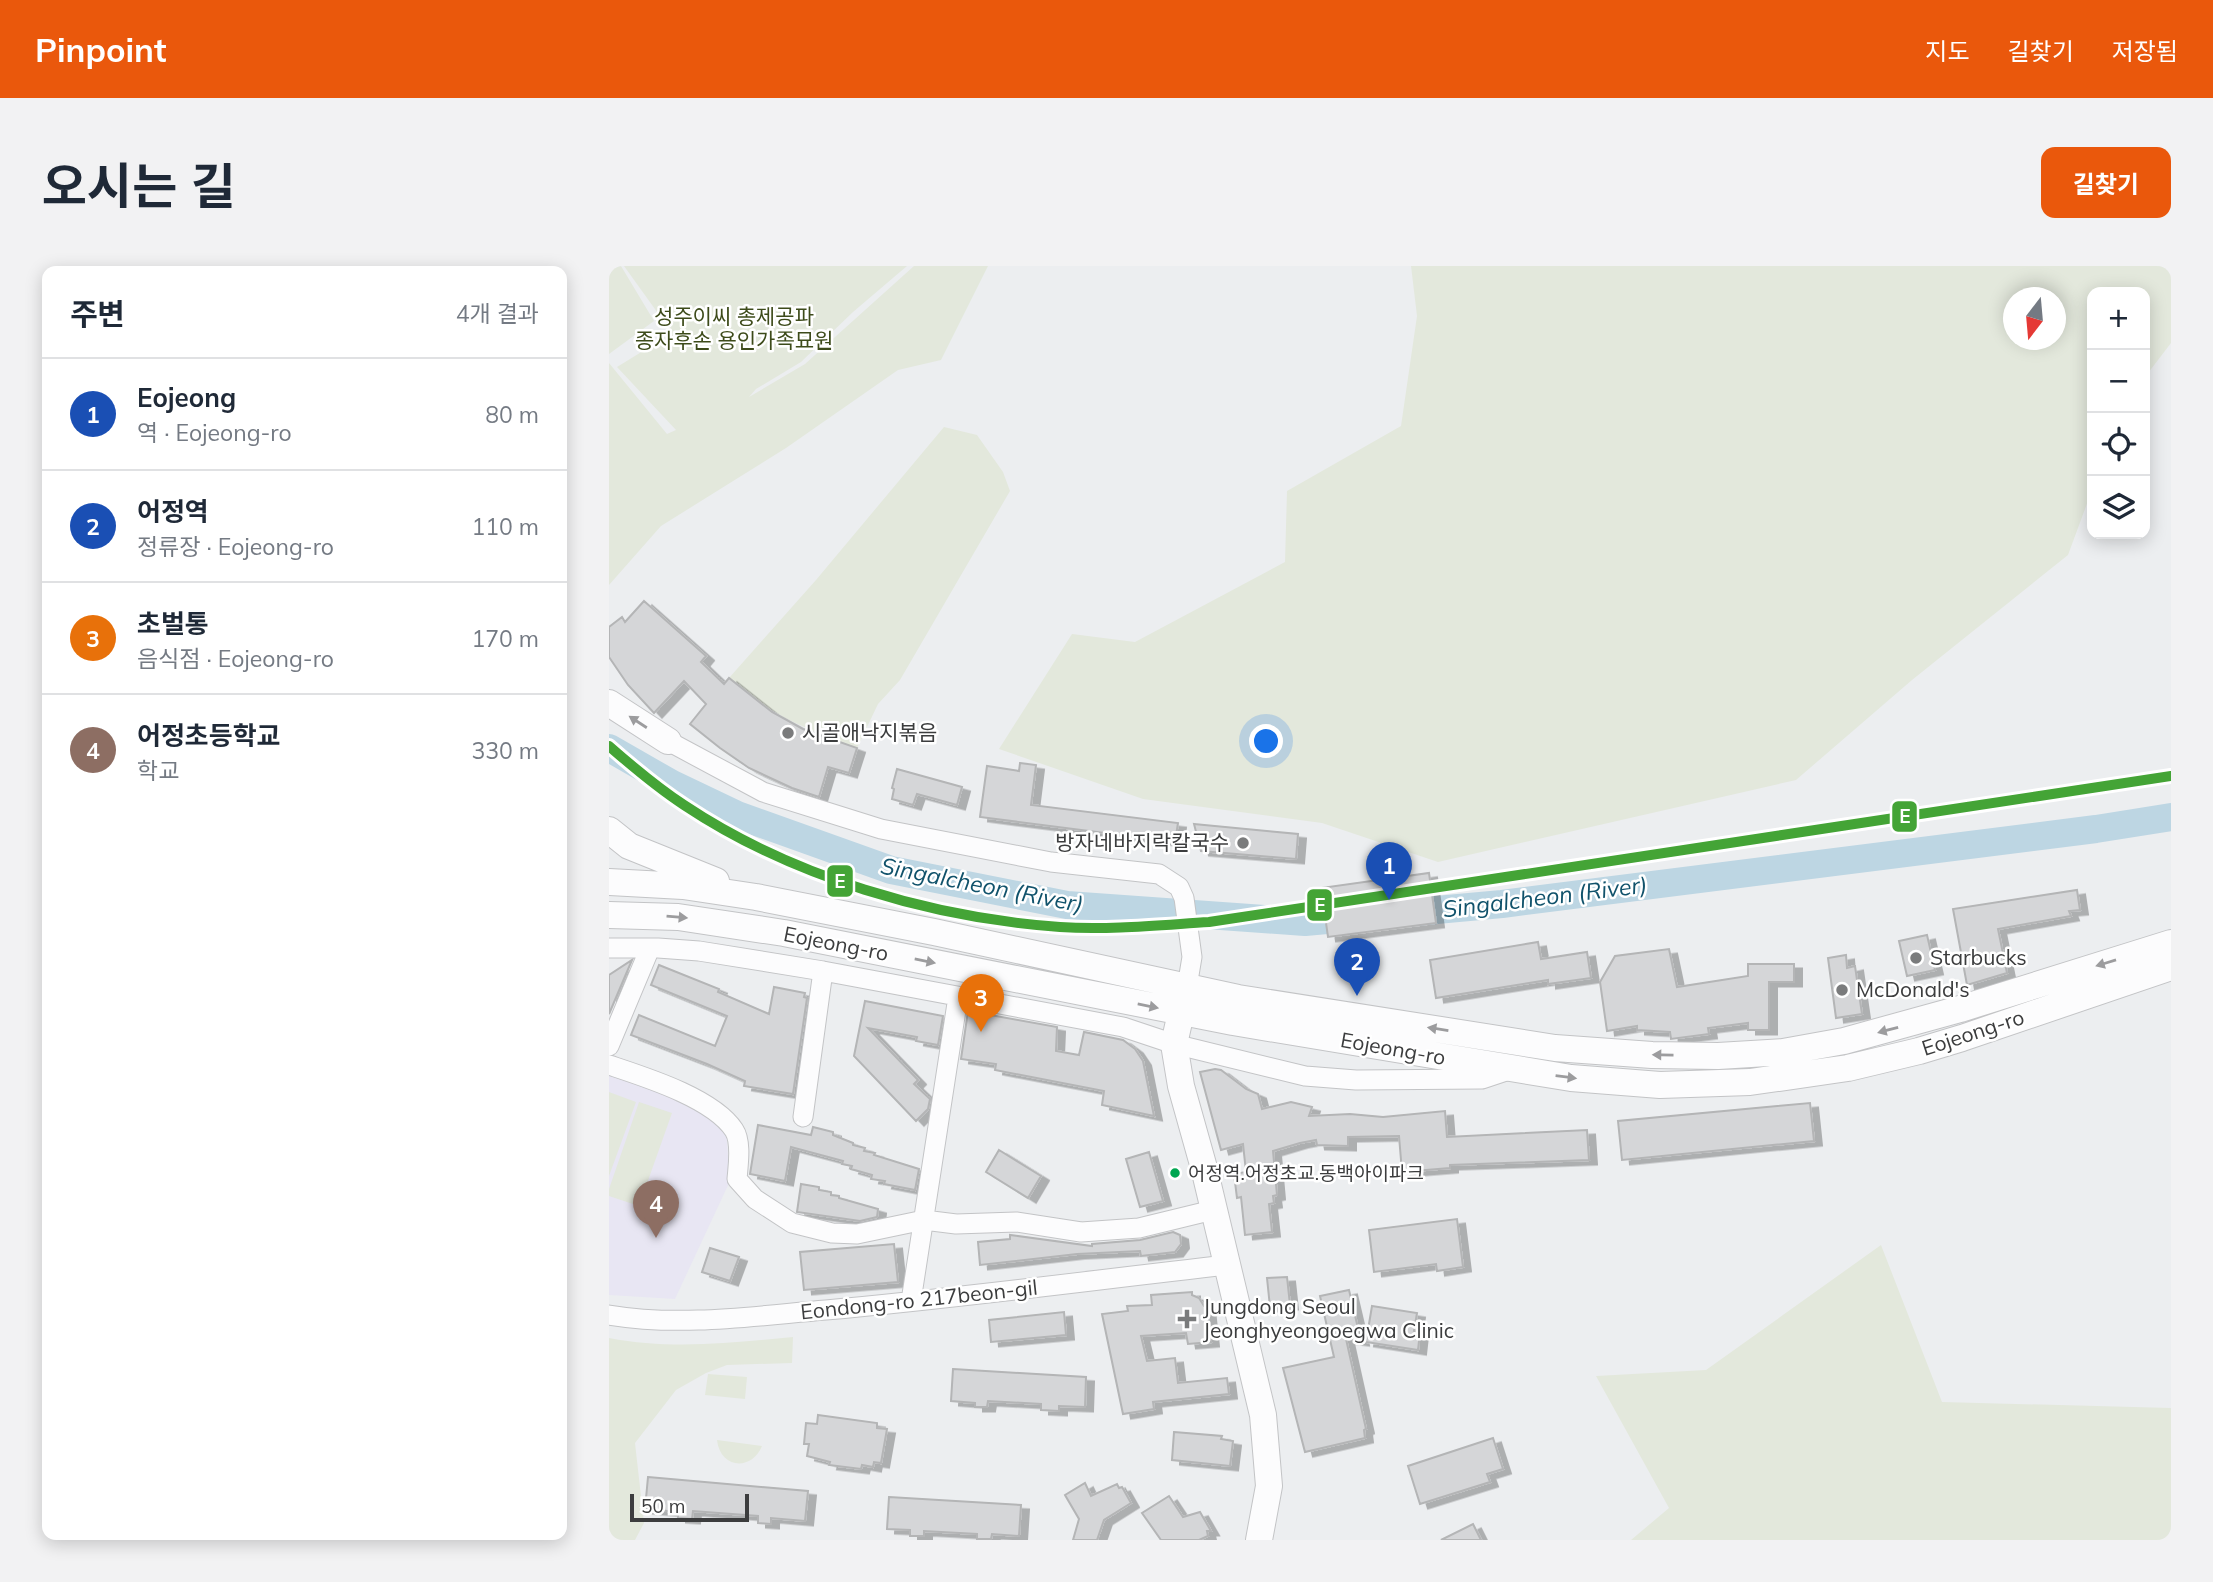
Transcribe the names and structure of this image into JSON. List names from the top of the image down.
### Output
{
  "streets": {
    "main road": ["Eojeong-ro"],
    "street": ["Eondong-ro 217beon-gil"]
  },
  "water": ["Singalcheon (River)"],
  "parks": ["성주이씨 총제공파 종자후손 용인가족묘원"],
  "places": {
    "other": [
      "시골애낙지볶음",
      "방자네바지락칼국수",
      "Starbucks",
      "McDonald's",
      "어정역.어정초교.동백아이파크"
    ],
    "health": ["Jungdong Seoul Jeonghyeongoegwa Clinic"]
  },
  "lines": ["transit line E"],
  "scale_bar": "50 m",
  "north": "bottom",
  "page": {
    "header": "Pinpoint",
    "nav": ["지도", "길찾기", "저장됨"],
    "title": "오시는 길",
    "buttons": "길찾기",
    "heading": ["주변", "4개 결과"],
    "map_buttons": ["+", "−"],
    "list": [
      {
        "mark": "1",
        "name": "Eojeong",
        "note": "역 · Eojeong-ro",
        "value": "80 m"
      },
      {
        "mark": "2",
        "name": "어정역",
        "note": "정류장 · Eojeong-ro",
        "value": "110 m"
      },
      {
        "mark": "3",
        "name": "초벌통",
        "note": "음식점 · Eojeong-ro",
        "value": "170 m"
      },
      {
        "mark": "4",
        "name": "어정초등학교",
        "note": "학교",
        "value": "330 m"
      }
    ],
    "pins": [
      "1",
      "2",
      "3",
      "4"
    ],
    "scale": "50 m"
  }
}
